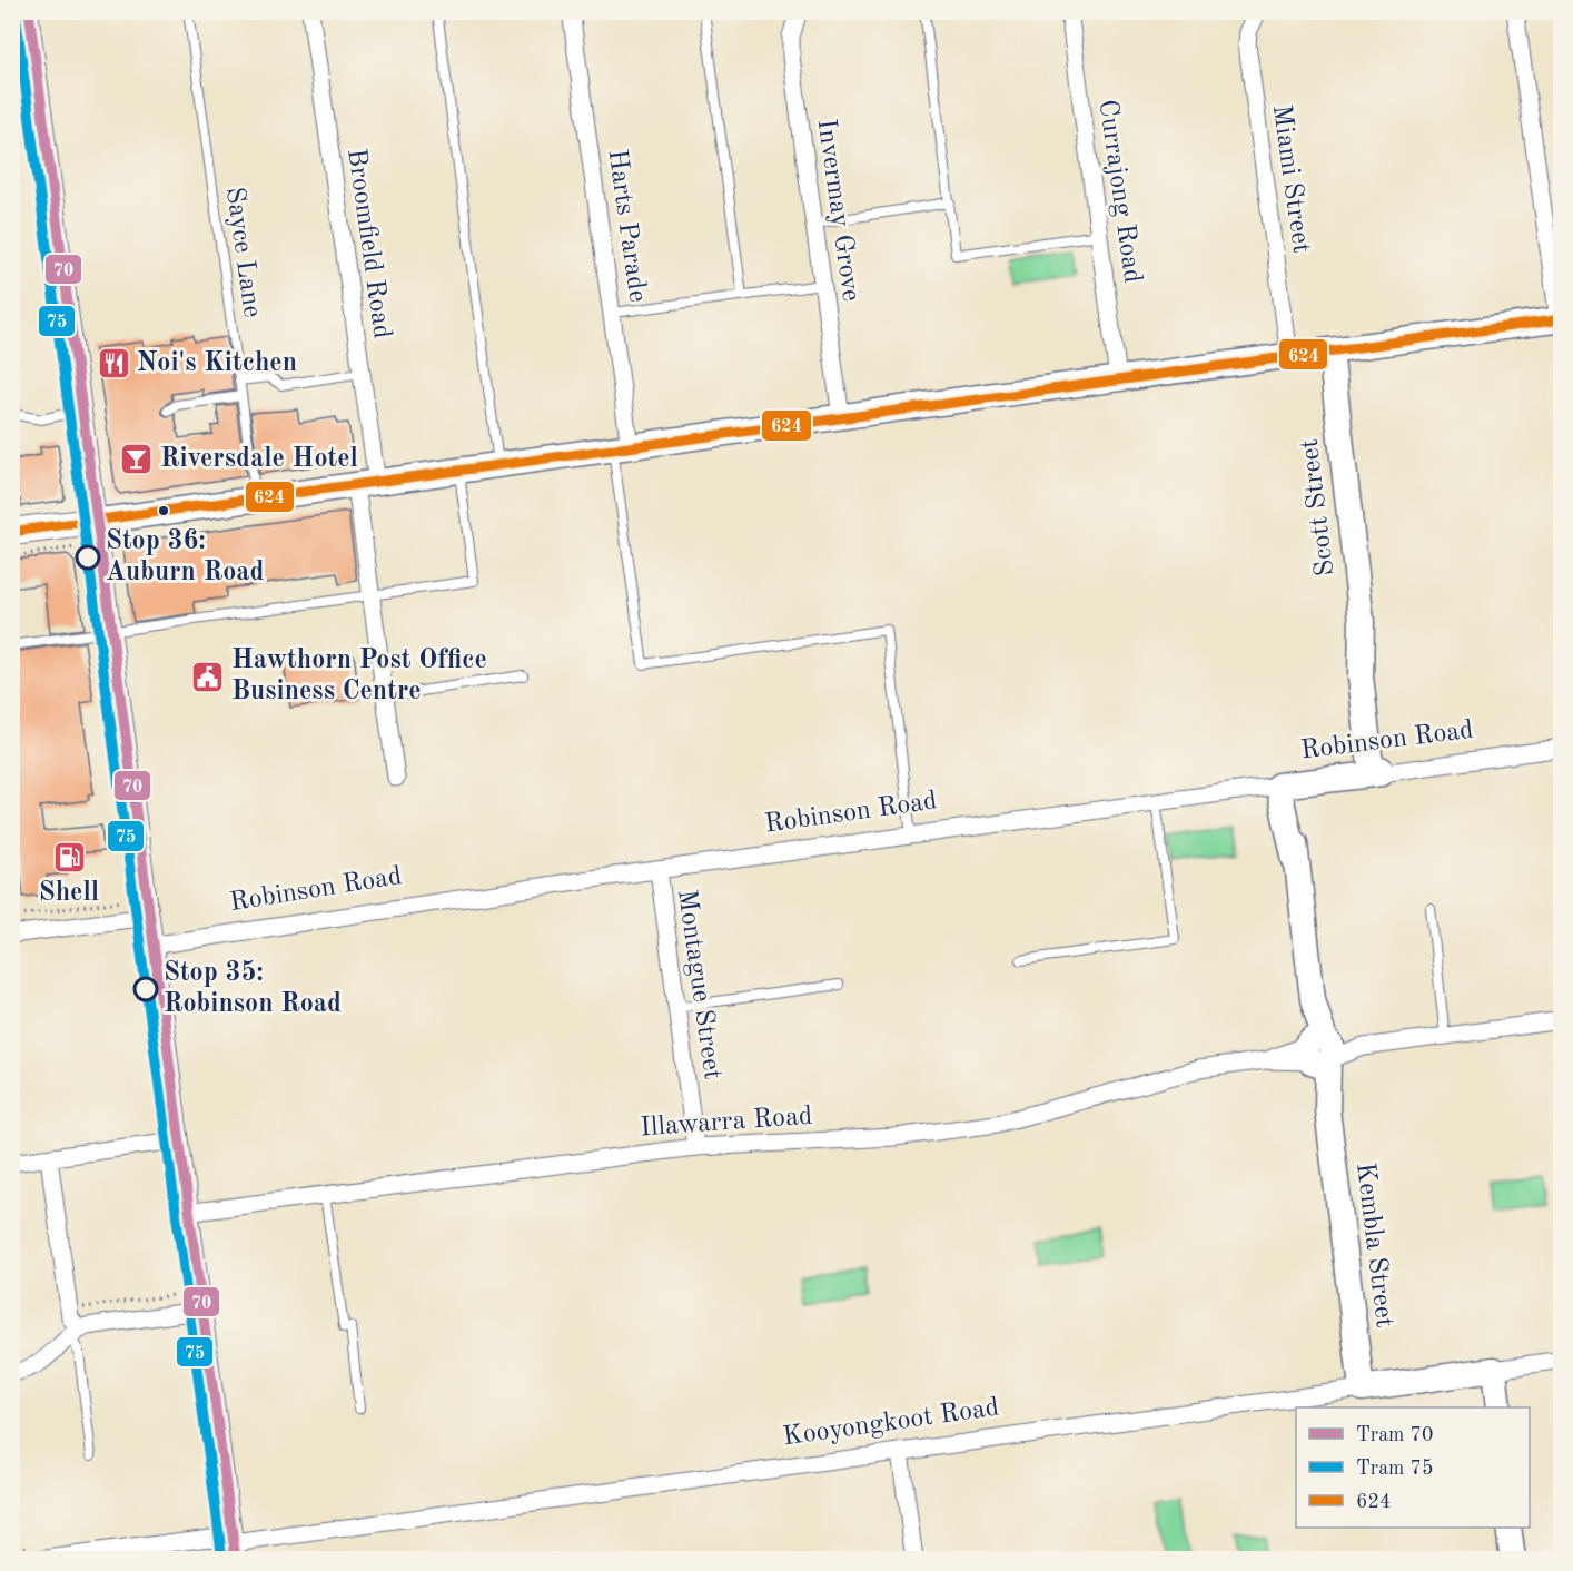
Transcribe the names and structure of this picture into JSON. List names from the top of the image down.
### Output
{
  "streets": {
    "main road": [
      "Scott Street",
      "Robinson Road",
      "Kembla Street",
      "Kooyongkoot Road"
    ],
    "street": [
      "Miami Street",
      "Currajong Road",
      "Invermay Grove",
      "Harts Parade",
      "Broomfield Road",
      "Montague Street",
      "Illawarra Road"
    ],
    "lane": ["Sayce Lane"]
  },
  "crossings": [
    ["Scott Street", "Robinson Road"],
    ["Robinson Road", "Montague Street"],
    ["Robinson Road", "Kembla Street"],
    ["Montague Street", "Illawarra Road"],
    ["Illawarra Road", "Kembla Street"],
    ["Kembla Street", "Kooyongkoot Road"]
  ],
  "places": {
    "restaurant": ["Noi's Kitchen"],
    "bar": ["Riversdale Hotel"],
    "other": ["Stop 36: Auburn Road", "Stop 35: Robinson Road"],
    "public building": ["Hawthorn Post Office Business Centre"],
    "fuel station": ["Shell"]
  },
  "lines": ["tram line 70", "tram line 75", "transit line 624"],
  "legend": ["Tram 70", "Tram 75", "624"]
}
